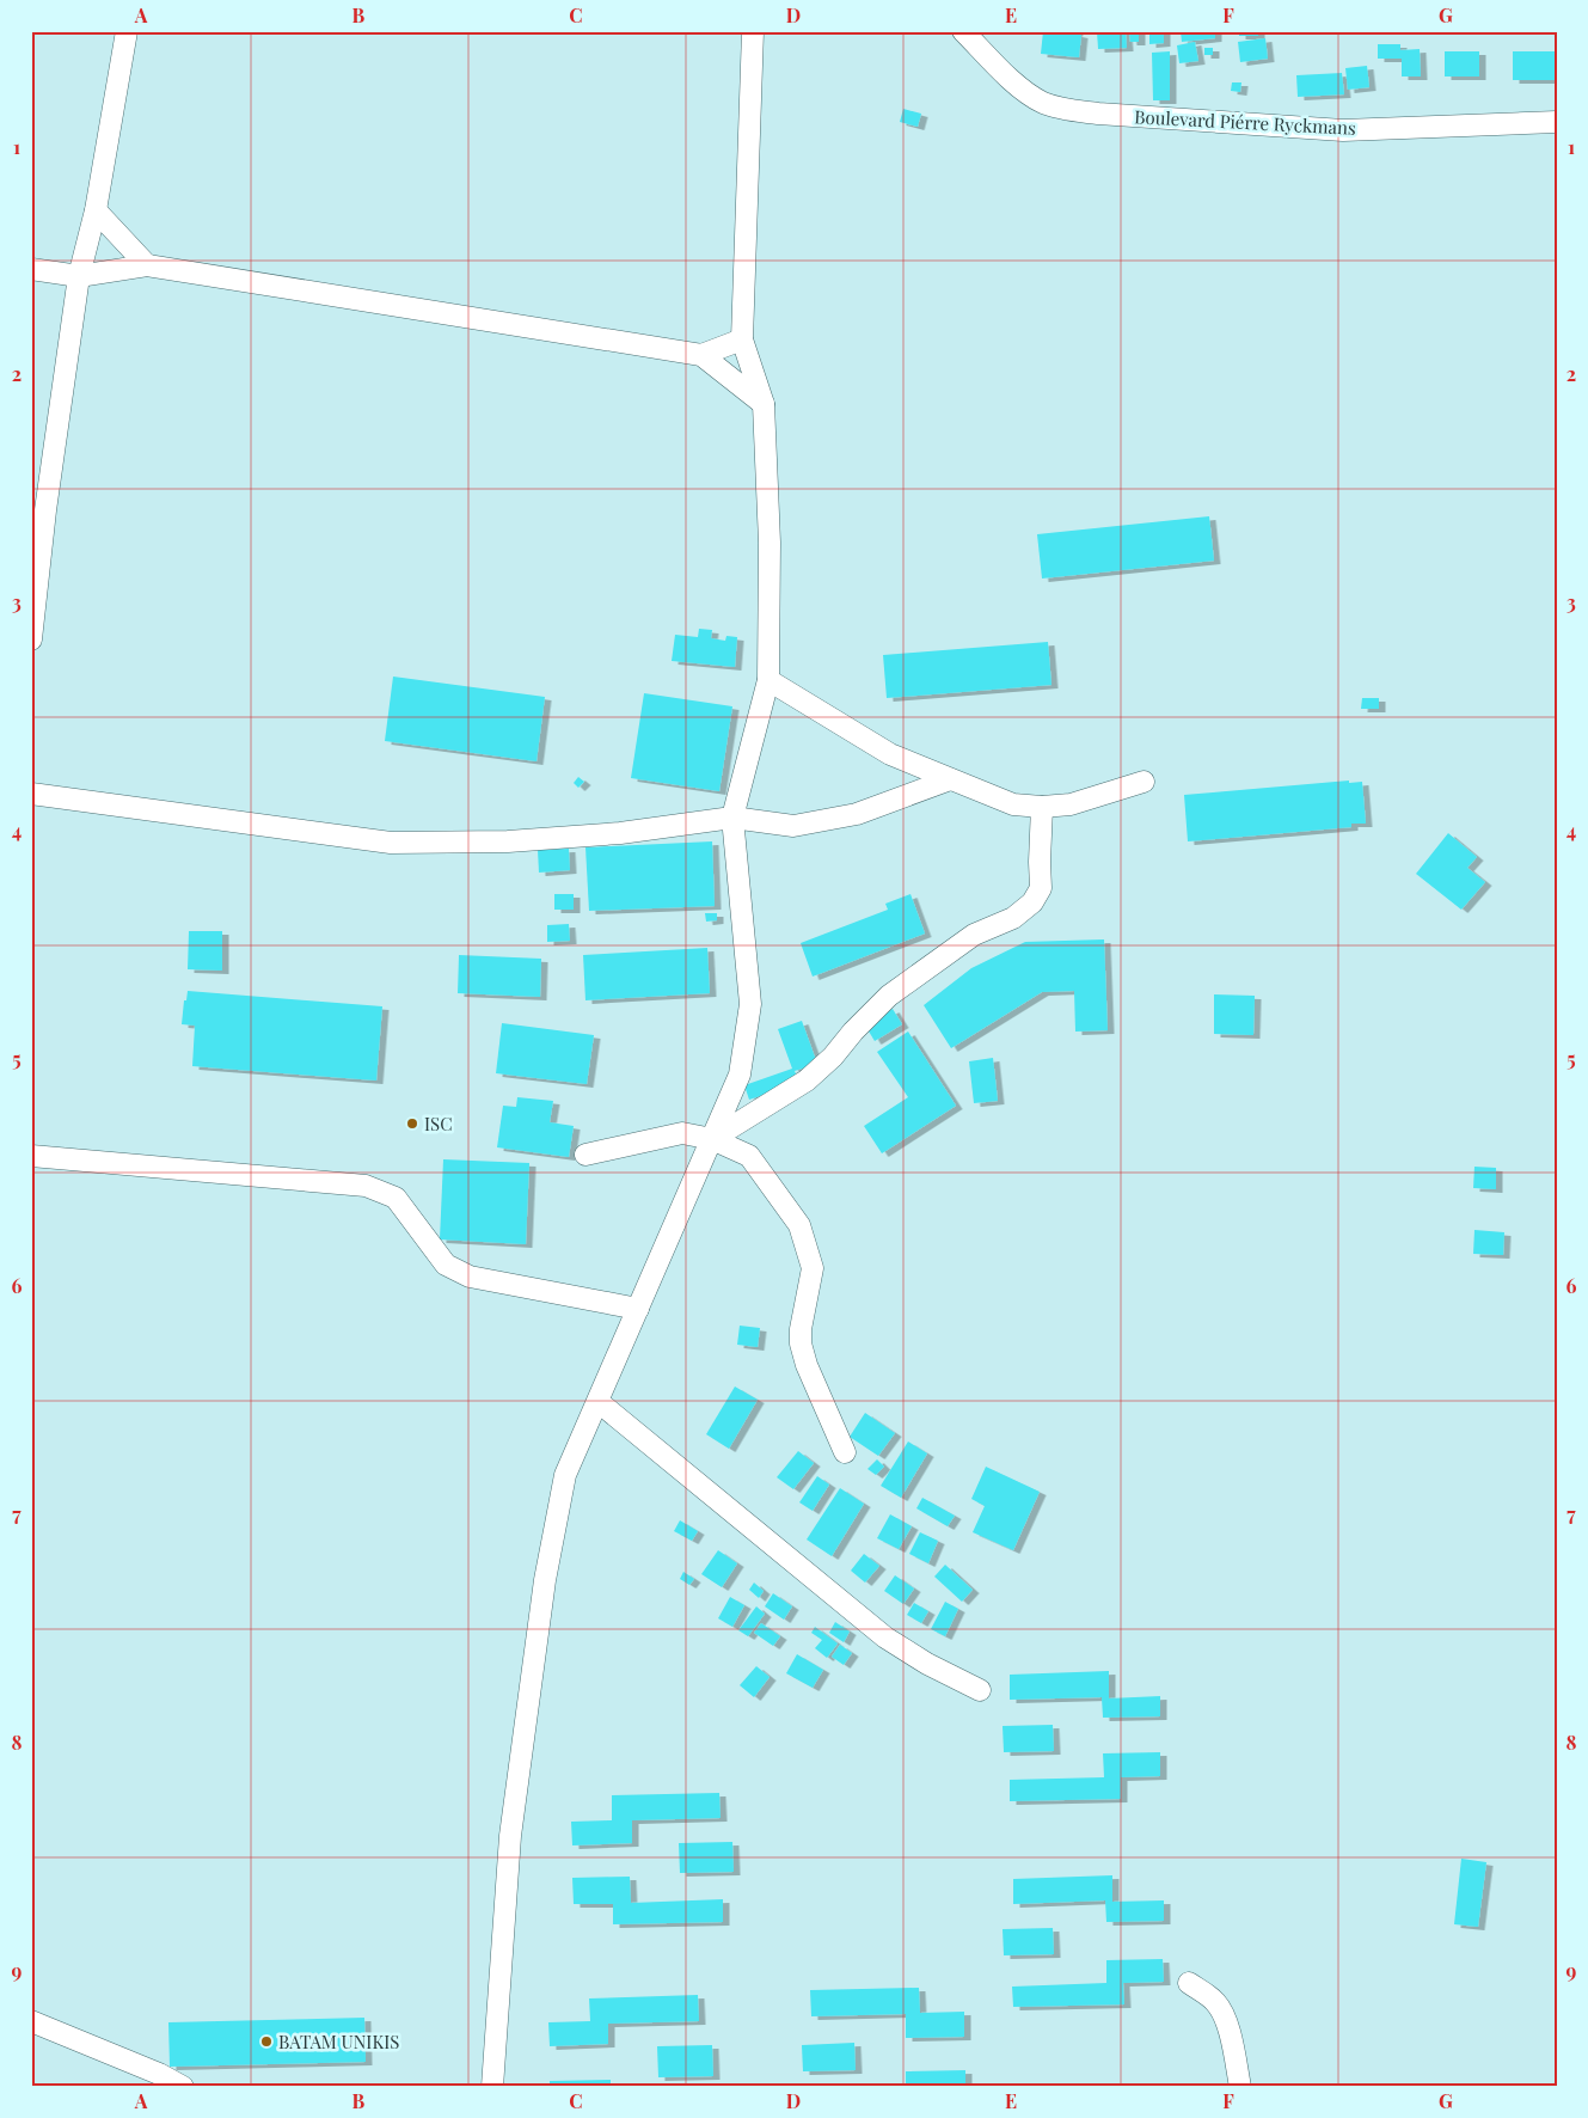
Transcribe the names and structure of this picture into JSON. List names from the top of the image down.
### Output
{
  "streets": {
    "street": ["Boulevard Piérre Ryckmans"]
  },
  "places": ["ISC", "BATAM UNIKIS"],
  "grid": {
    "columns": [
      "A",
      "B",
      "C",
      "D",
      "E",
      "F",
      "G"
    ],
    "rows": [
      "1",
      "2",
      "3",
      "4",
      "5",
      "6",
      "7",
      "8",
      "9"
    ]
  }
}
